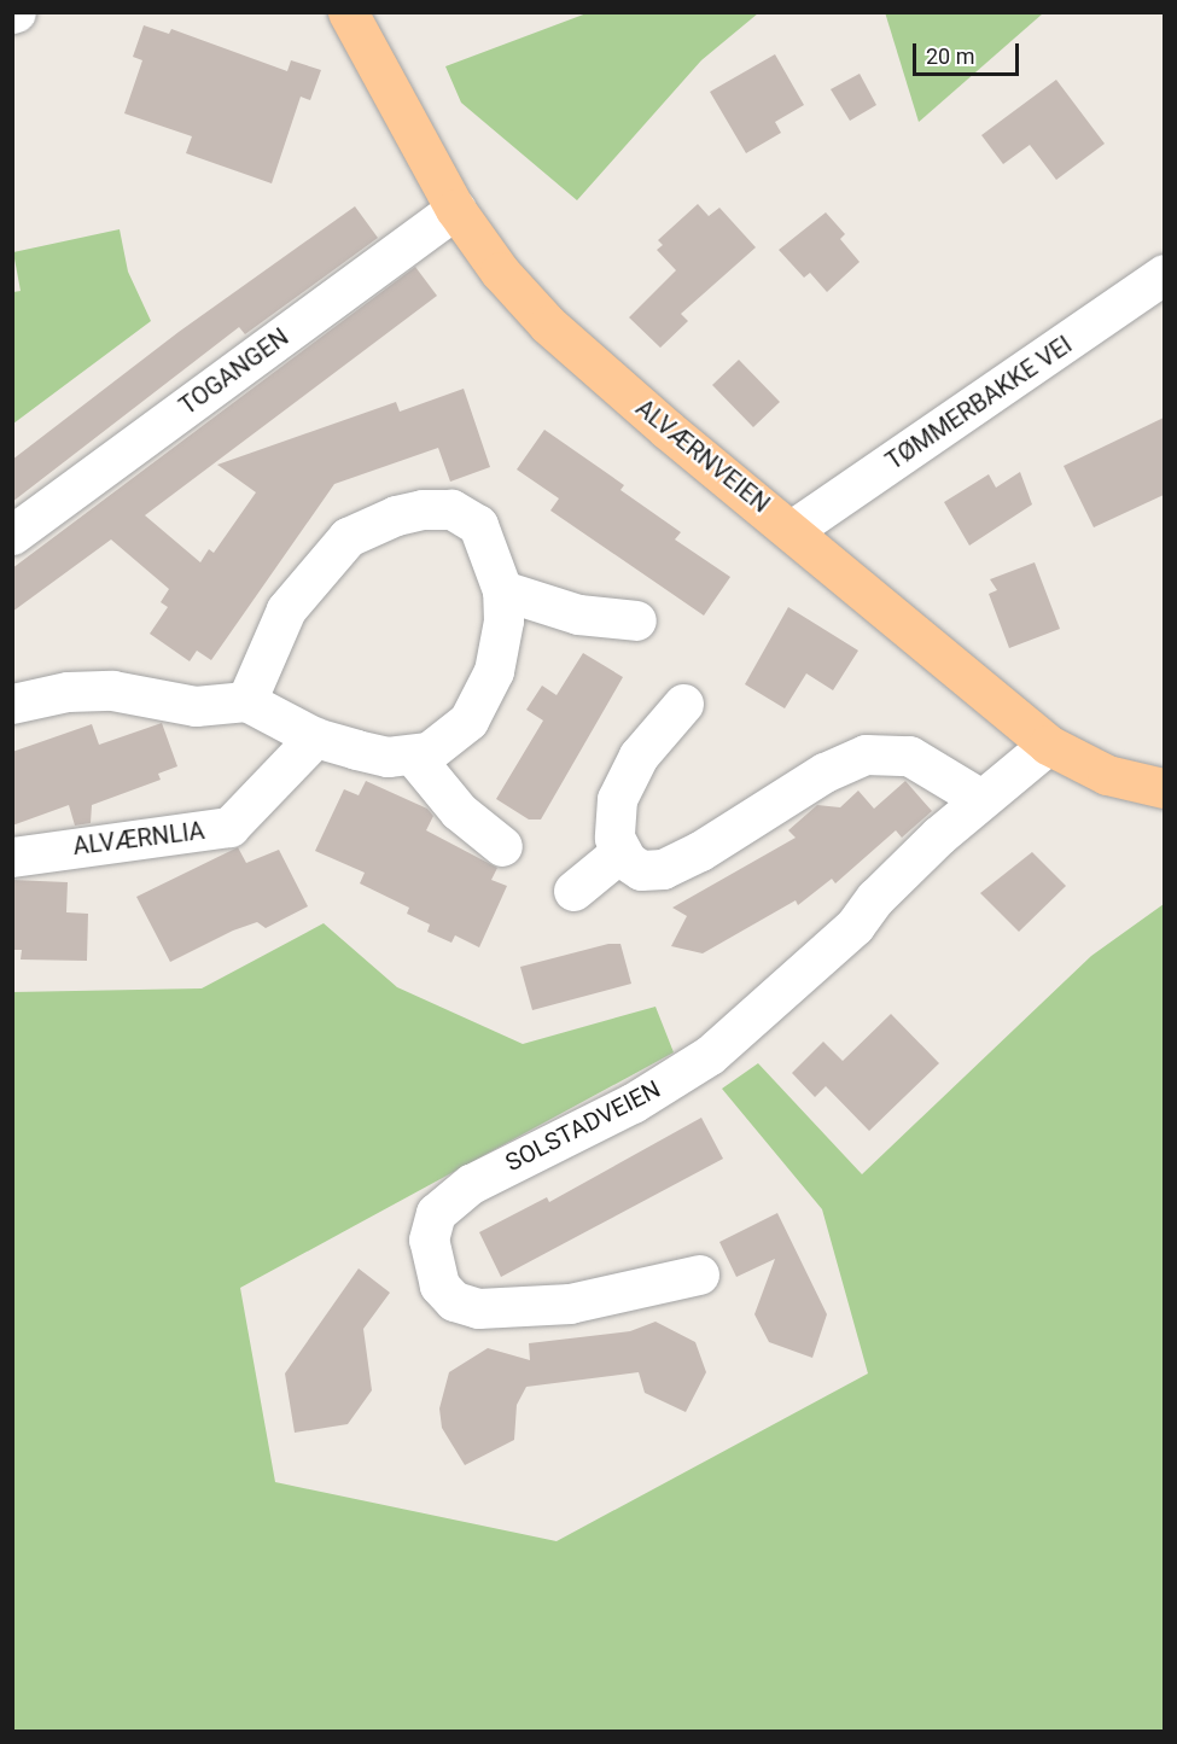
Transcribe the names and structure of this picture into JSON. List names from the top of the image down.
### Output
{
  "streets": {
    "main road": ["ALVÆRNVEIEN"],
    "street": [
      "TOGANGEN",
      "TØMMERBAKKE VEI",
      "ALVÆRNLIA",
      "SOLSTADVEIEN"
    ]
  },
  "crossings": [
    ["TOGANGEN", "ALVÆRNVEIEN"],
    ["TØMMERBAKKE VEI", "ALVÆRNVEIEN"],
    ["ALVÆRNVEIEN", "SOLSTADVEIEN"]
  ],
  "scale_bar": "20 m"
}
